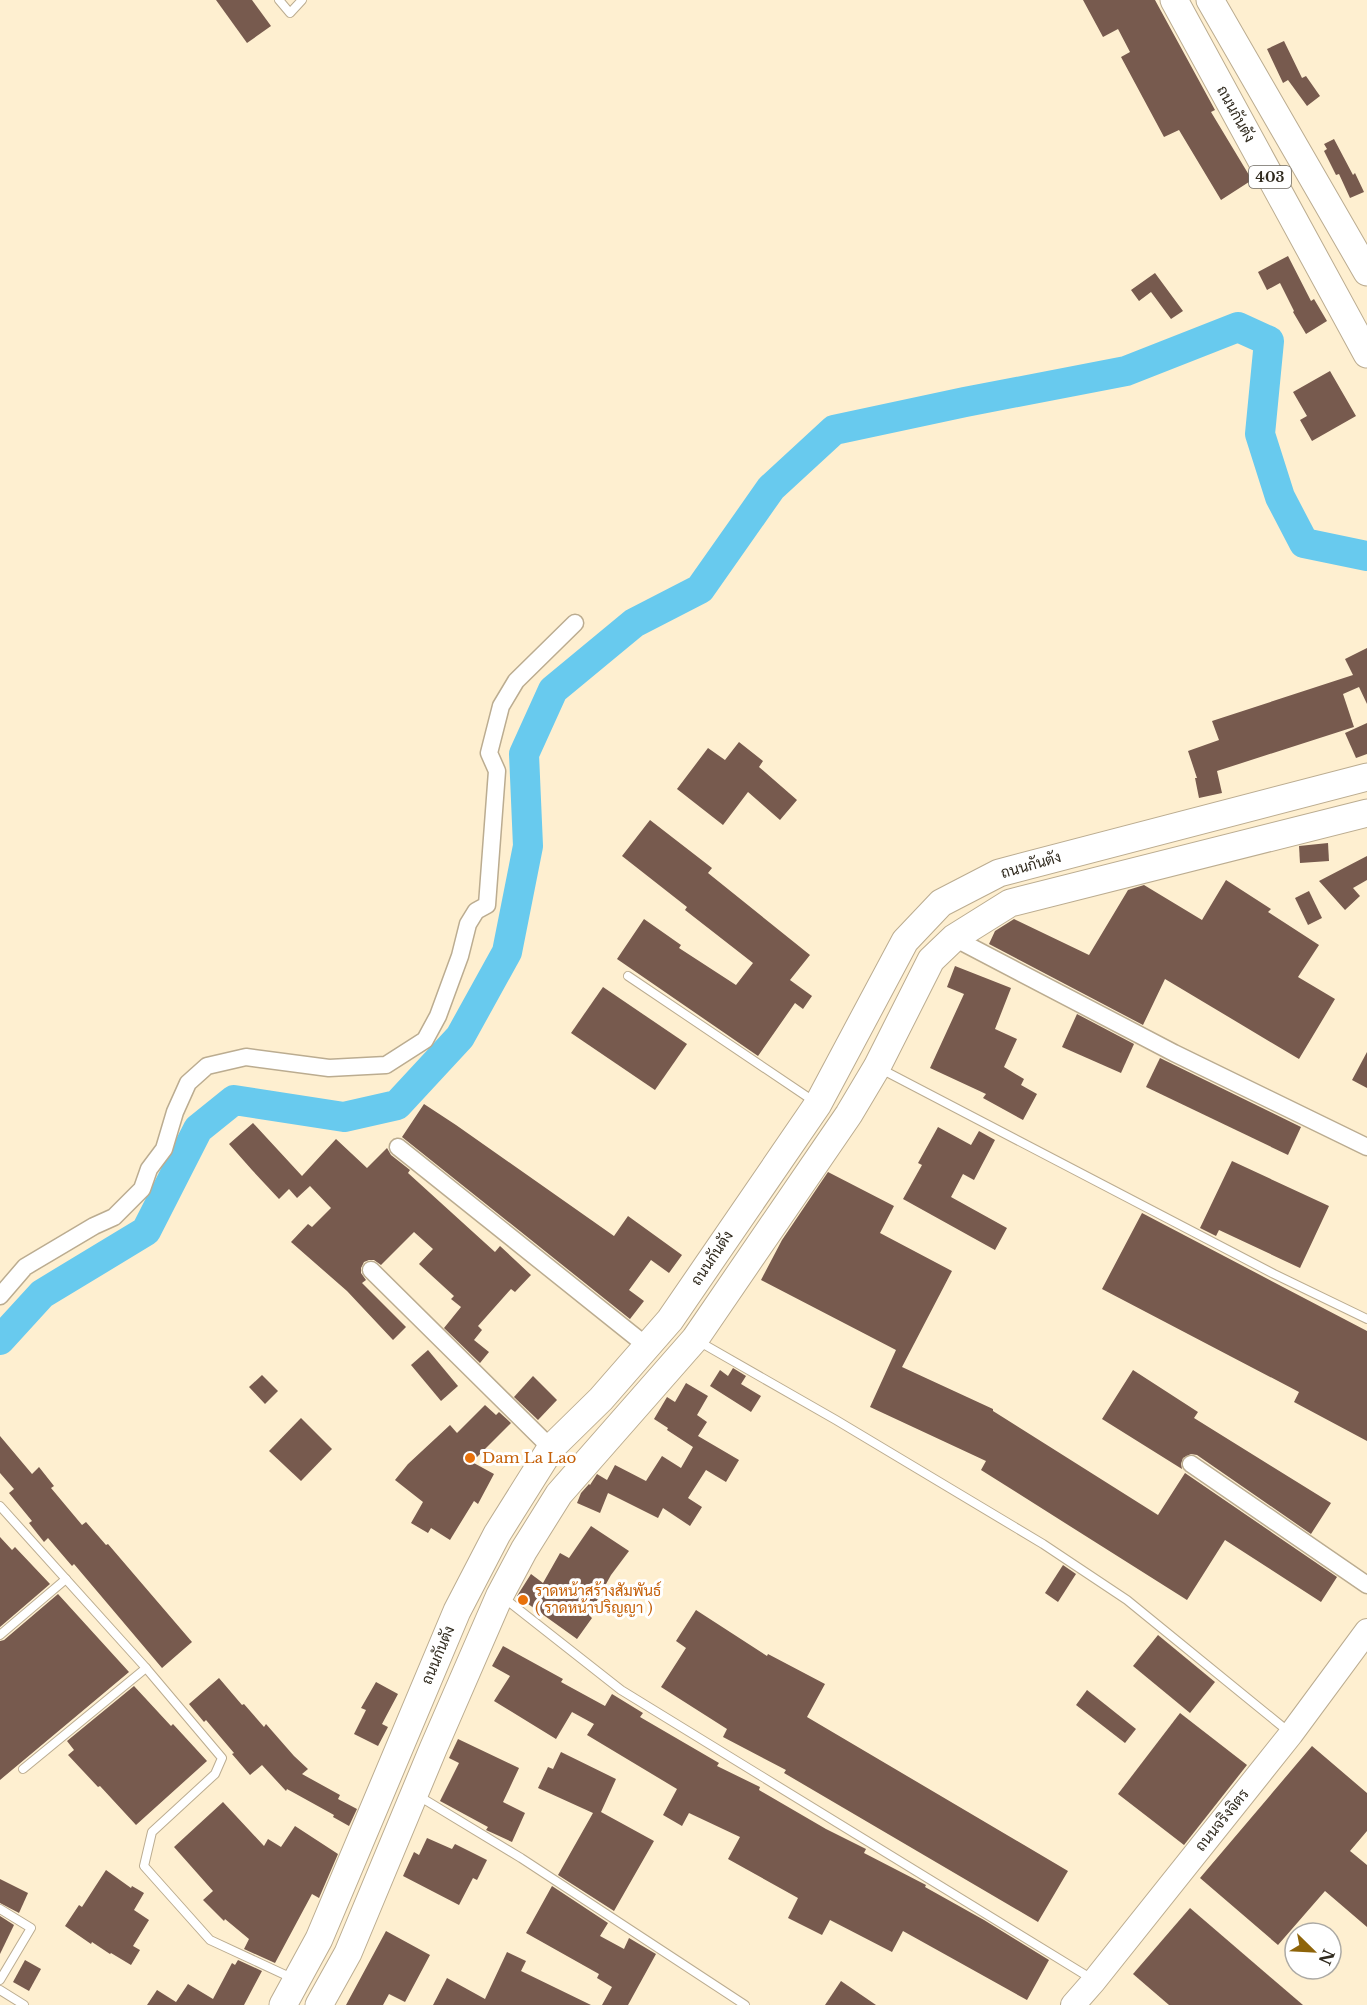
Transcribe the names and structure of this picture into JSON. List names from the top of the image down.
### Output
{
  "streets": {
    "main road": ["ถนนกันตัง", "403"],
    "street": ["ถนนจริงจิตร"]
  },
  "places": ["Dam La Lao", "ราดหน้าสร้างสัมพันธ์ ( ราดหน้าปริญญา )"],
  "north": "bottom right"
}
